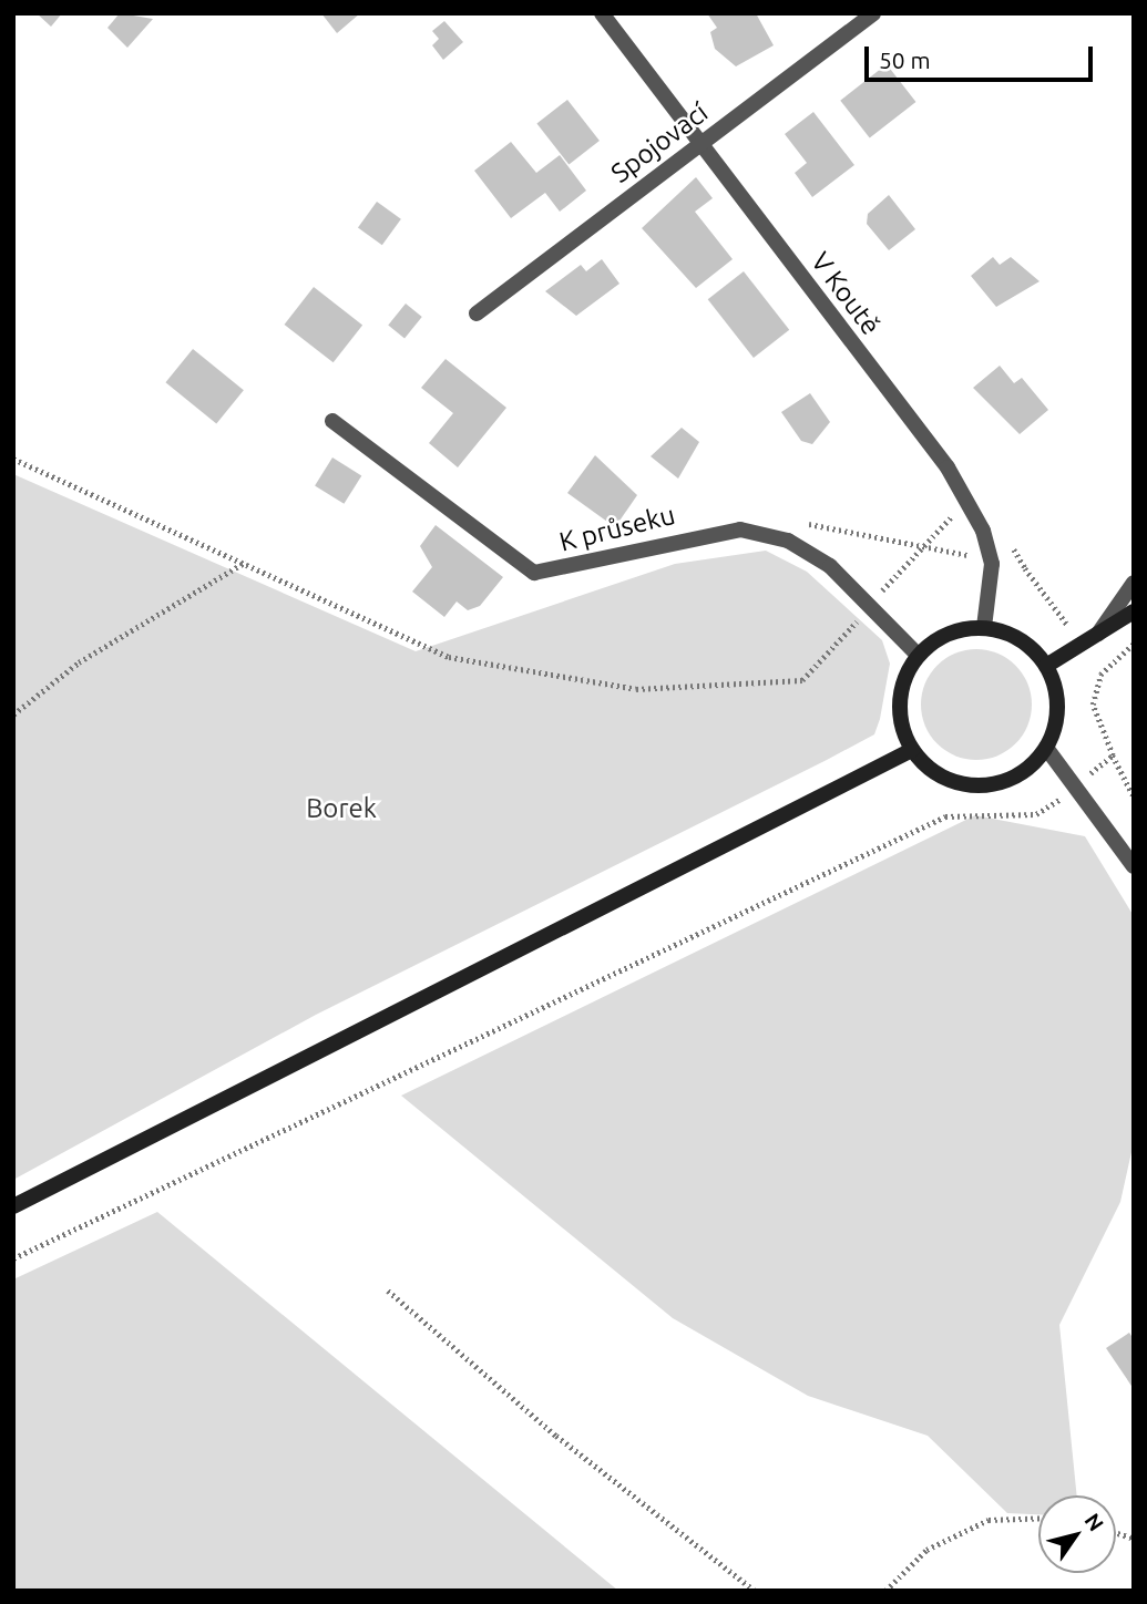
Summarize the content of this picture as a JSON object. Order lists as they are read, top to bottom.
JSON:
{
  "streets": {
    "street": ["Spojovací", "V Koutě", "K průseku"]
  },
  "crossings": [
    ["Spojovací", "V Koutě"],
    ["V Koutě", "K průseku"]
  ],
  "parks": ["Borek"],
  "scale_bar": "50 m",
  "north": "top right"
}
